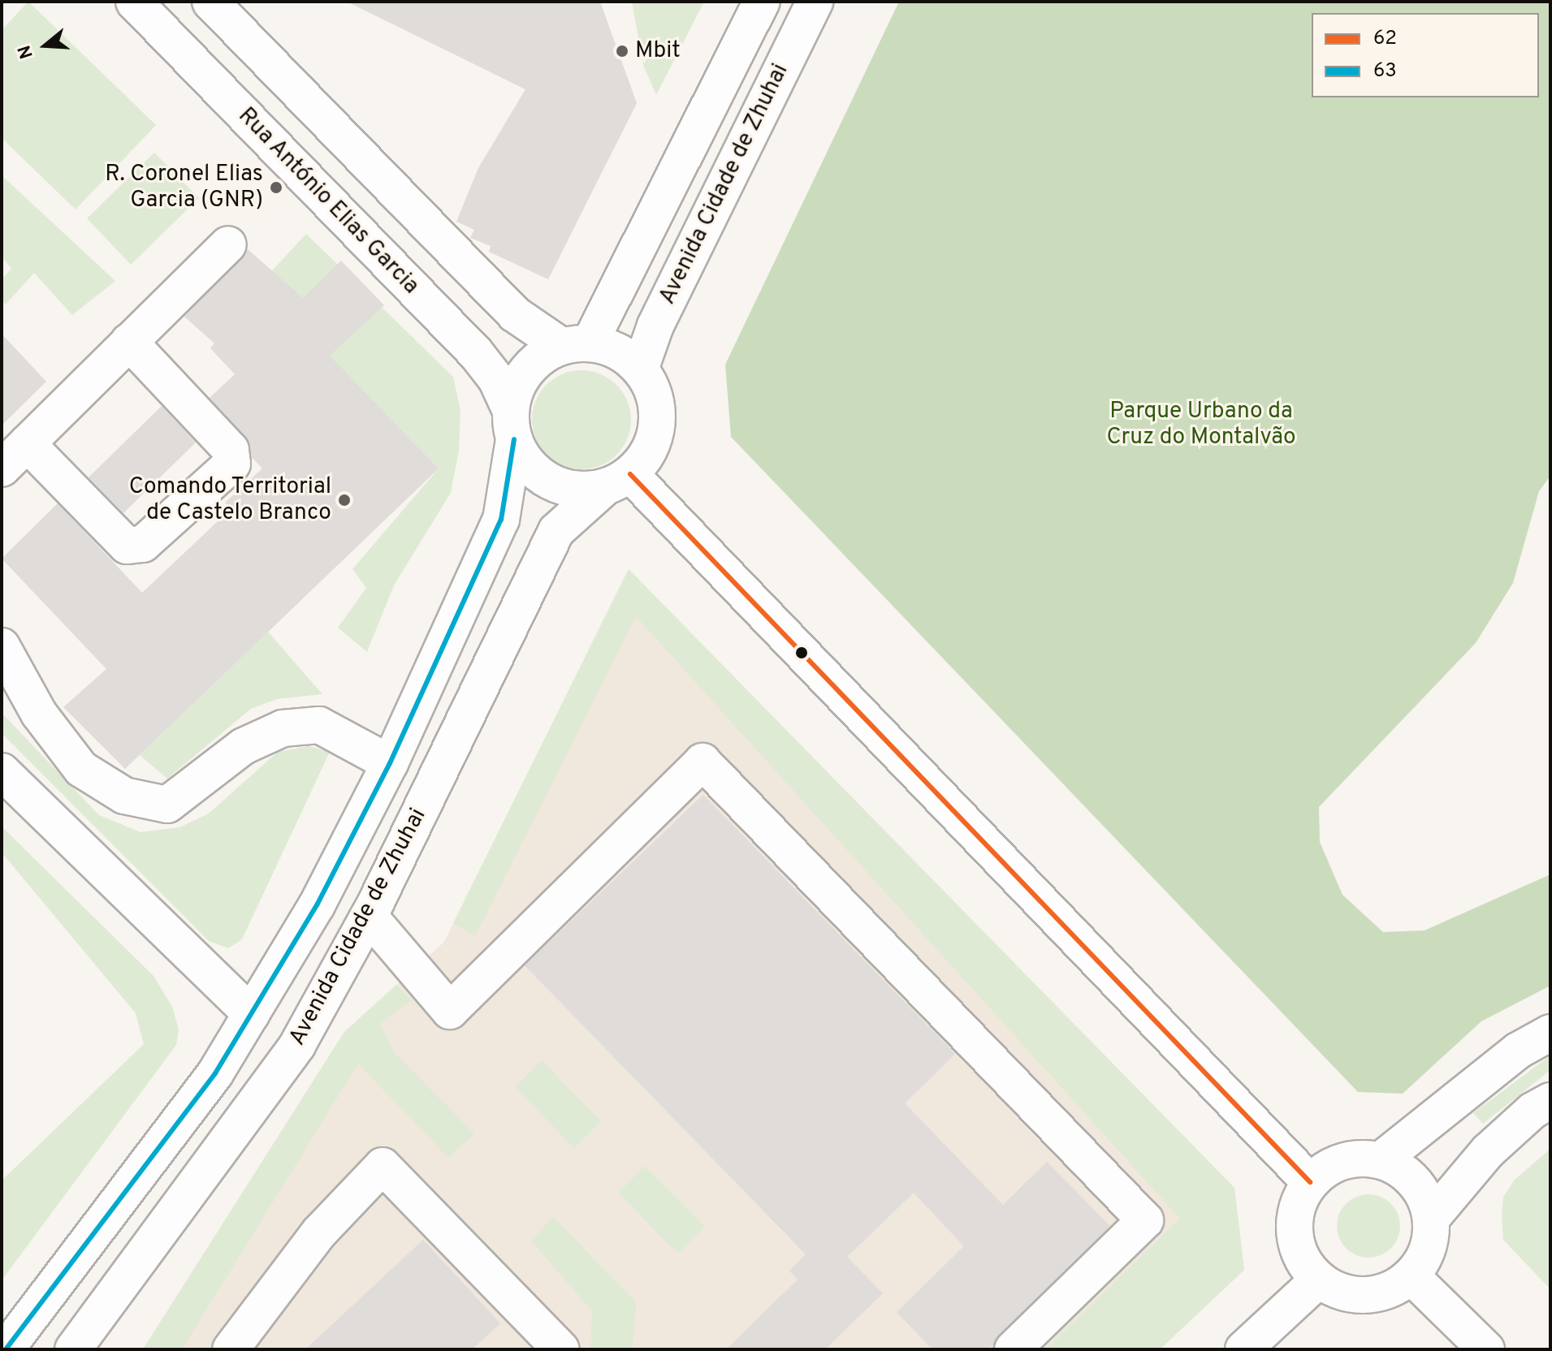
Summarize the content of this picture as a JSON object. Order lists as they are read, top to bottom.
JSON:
{
  "streets": {
    "street": ["Avenida Cidade de Zhuhai", "Rua António Elias Garcia"]
  },
  "crossings": [
    ["Avenida Cidade de Zhuhai", "Rua António Elias Garcia"]
  ],
  "parks": ["Parque Urbano da Cruz do Montalvão"],
  "places": ["Mbit", "R. Coronel Elias Garcia (GNR)", "Comando Territorial de Castelo Branco"],
  "lines": ["transit line 63", "transit line 62"],
  "legend": ["62", "63"],
  "north": "left"
}
